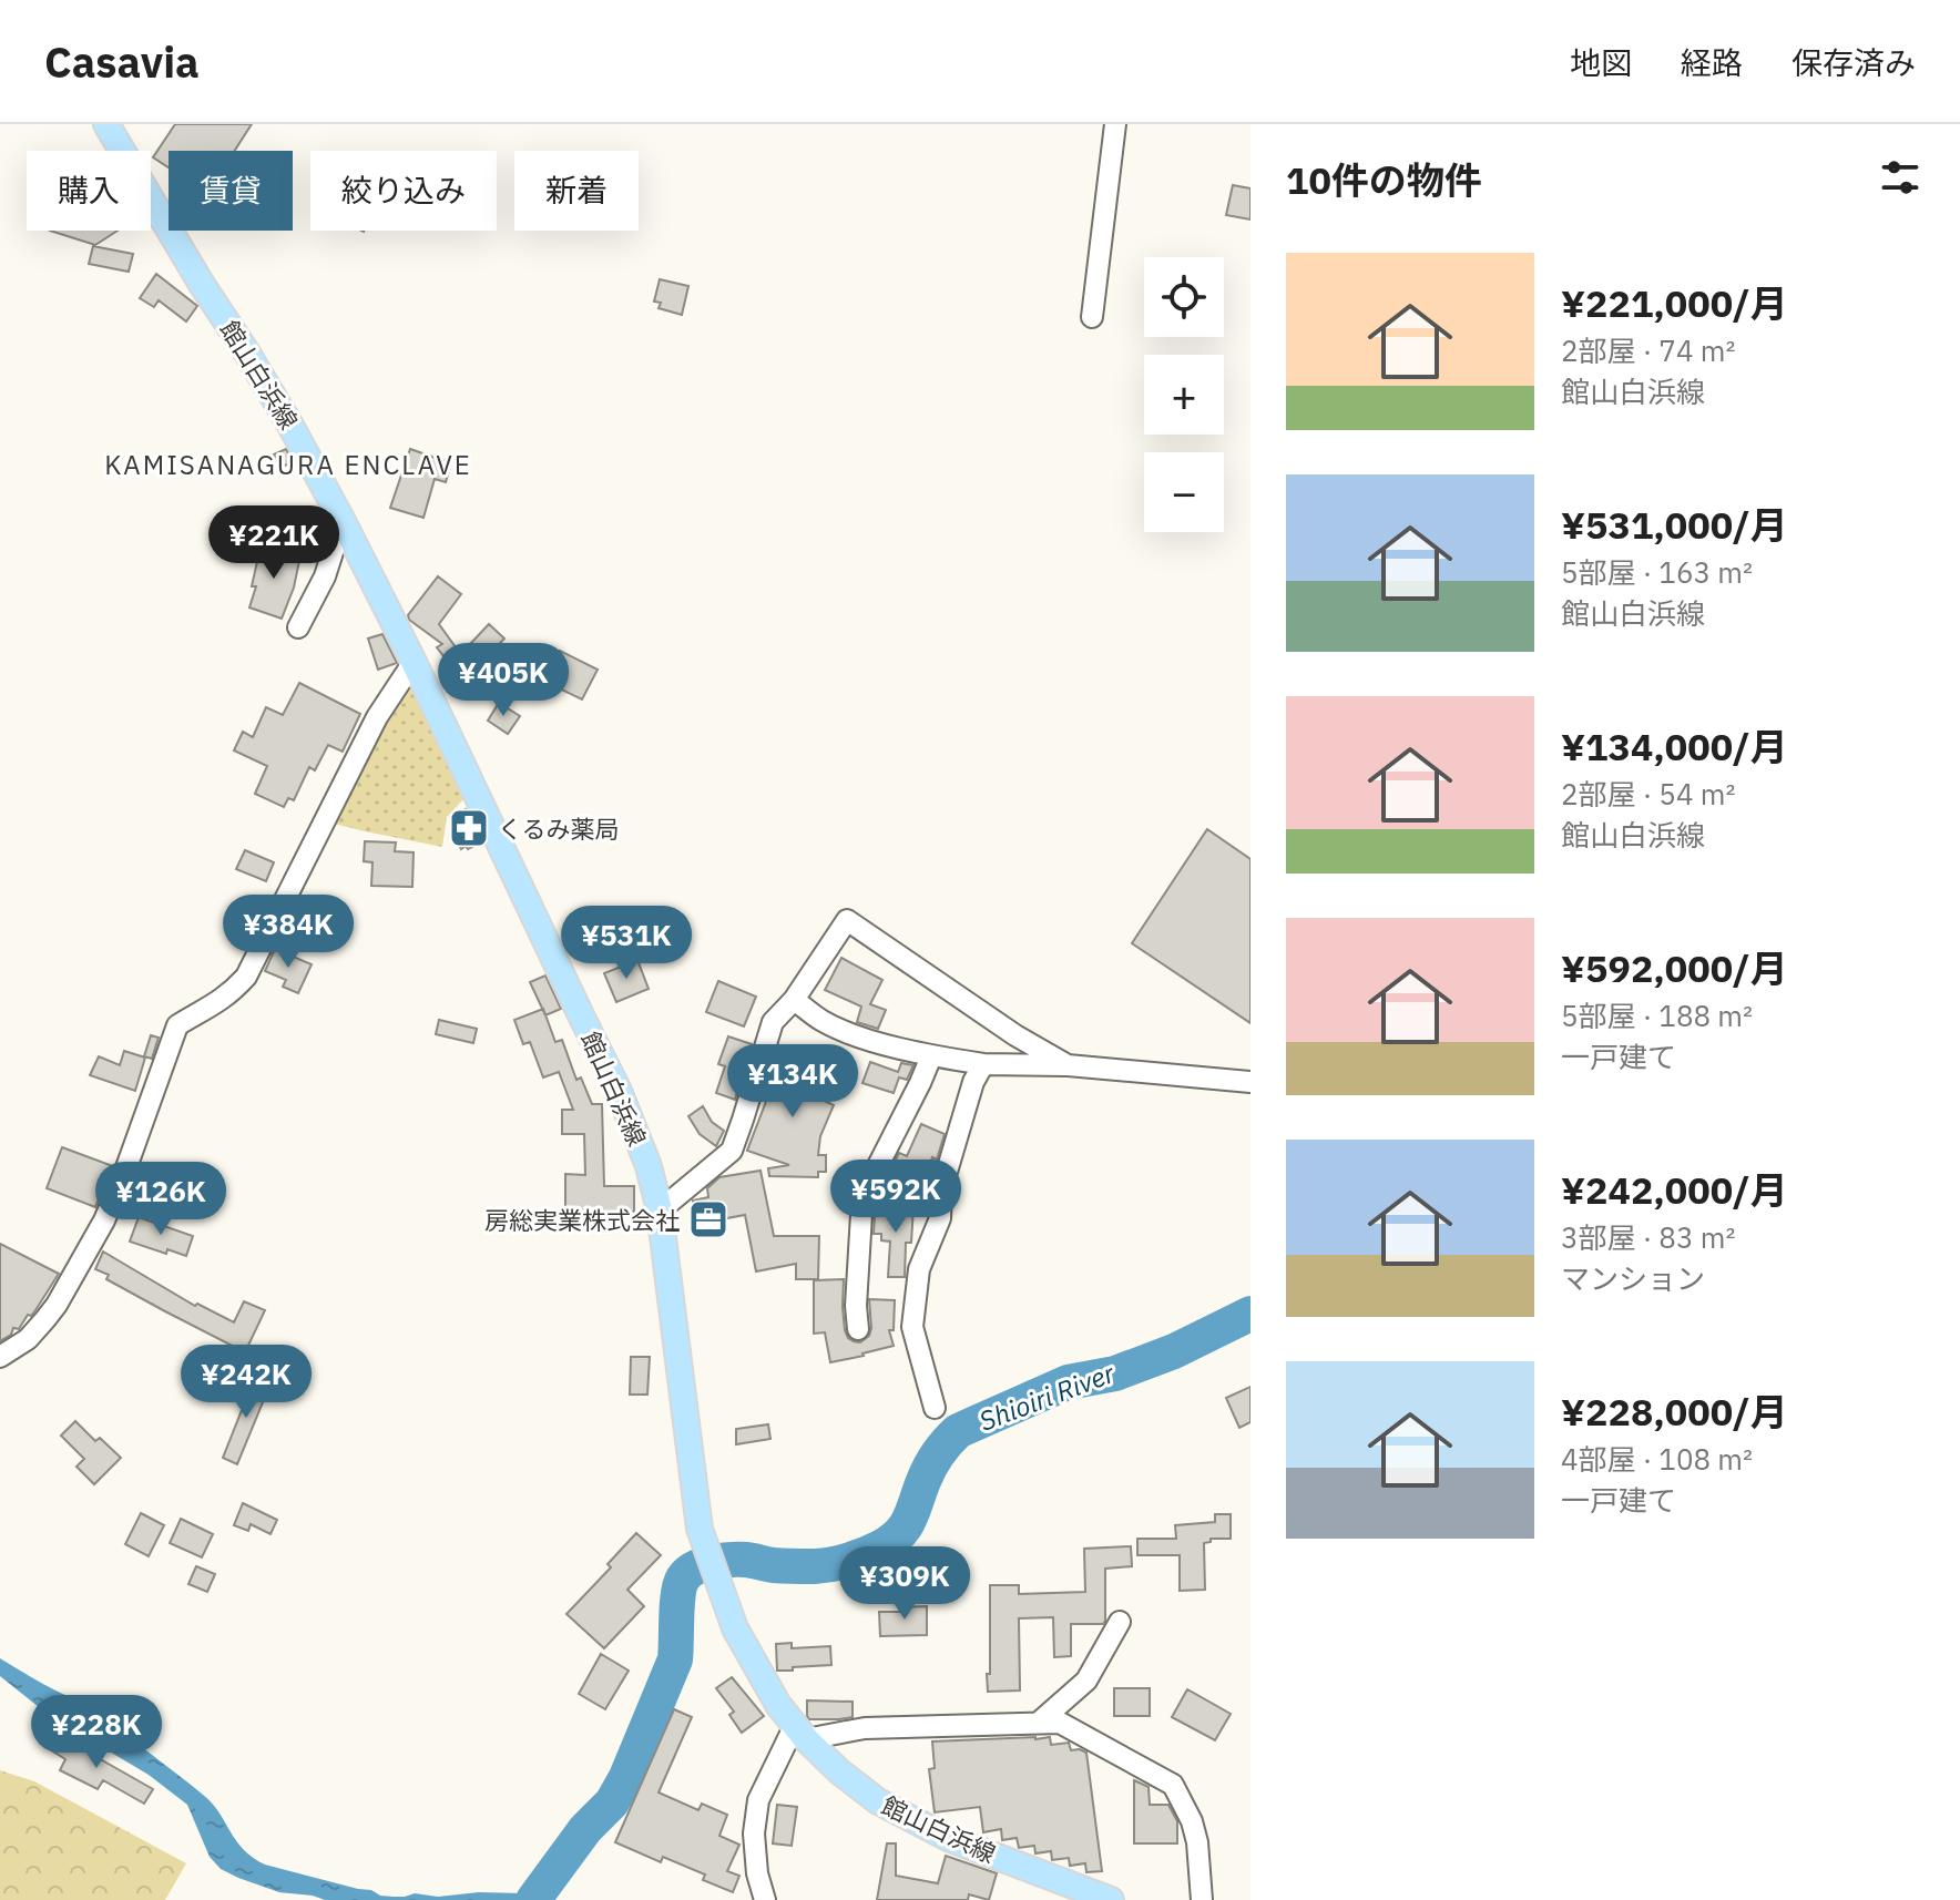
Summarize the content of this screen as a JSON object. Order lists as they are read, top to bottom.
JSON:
{
  "streets": {
    "main road": ["館山白浜線"]
  },
  "districts": ["KAMISANAGURA ENCLAVE"],
  "water": ["Shioiri River"],
  "places": {
    "pharmacy": ["くるみ薬局"],
    "office": ["房総実業株式会社"]
  },
  "page": {
    "header": "Casavia",
    "nav": ["地図", "経路", "保存済み"],
    "heading": "10件の物件",
    "chip": [
      "購入",
      "賃貸",
      "絞り込み",
      "新着"
    ],
    "list": [
      {
        "name": "¥221,000/月",
        "note": "2部屋 · 74 m² · 館山白浜線"
      },
      {
        "name": "¥531,000/月",
        "note": "5部屋 · 163 m² · 館山白浜線"
      },
      {
        "name": "¥134,000/月",
        "note": "2部屋 · 54 m² · 館山白浜線"
      },
      {
        "name": "¥592,000/月",
        "note": "5部屋 · 188 m² · 一戸建て"
      },
      {
        "name": "¥242,000/月",
        "note": "3部屋 · 83 m² · マンション"
      },
      {
        "name": "¥228,000/月",
        "note": "4部屋 · 108 m² · 一戸建て"
      }
    ],
    "map_buttons": ["+", "−"],
    "price": [
      "¥221K",
      "¥405K",
      "¥384K",
      "¥531K",
      "¥134K",
      "¥592K",
      "¥126K",
      "¥242K",
      "¥309K",
      "¥228K"
    ]
  }
}
